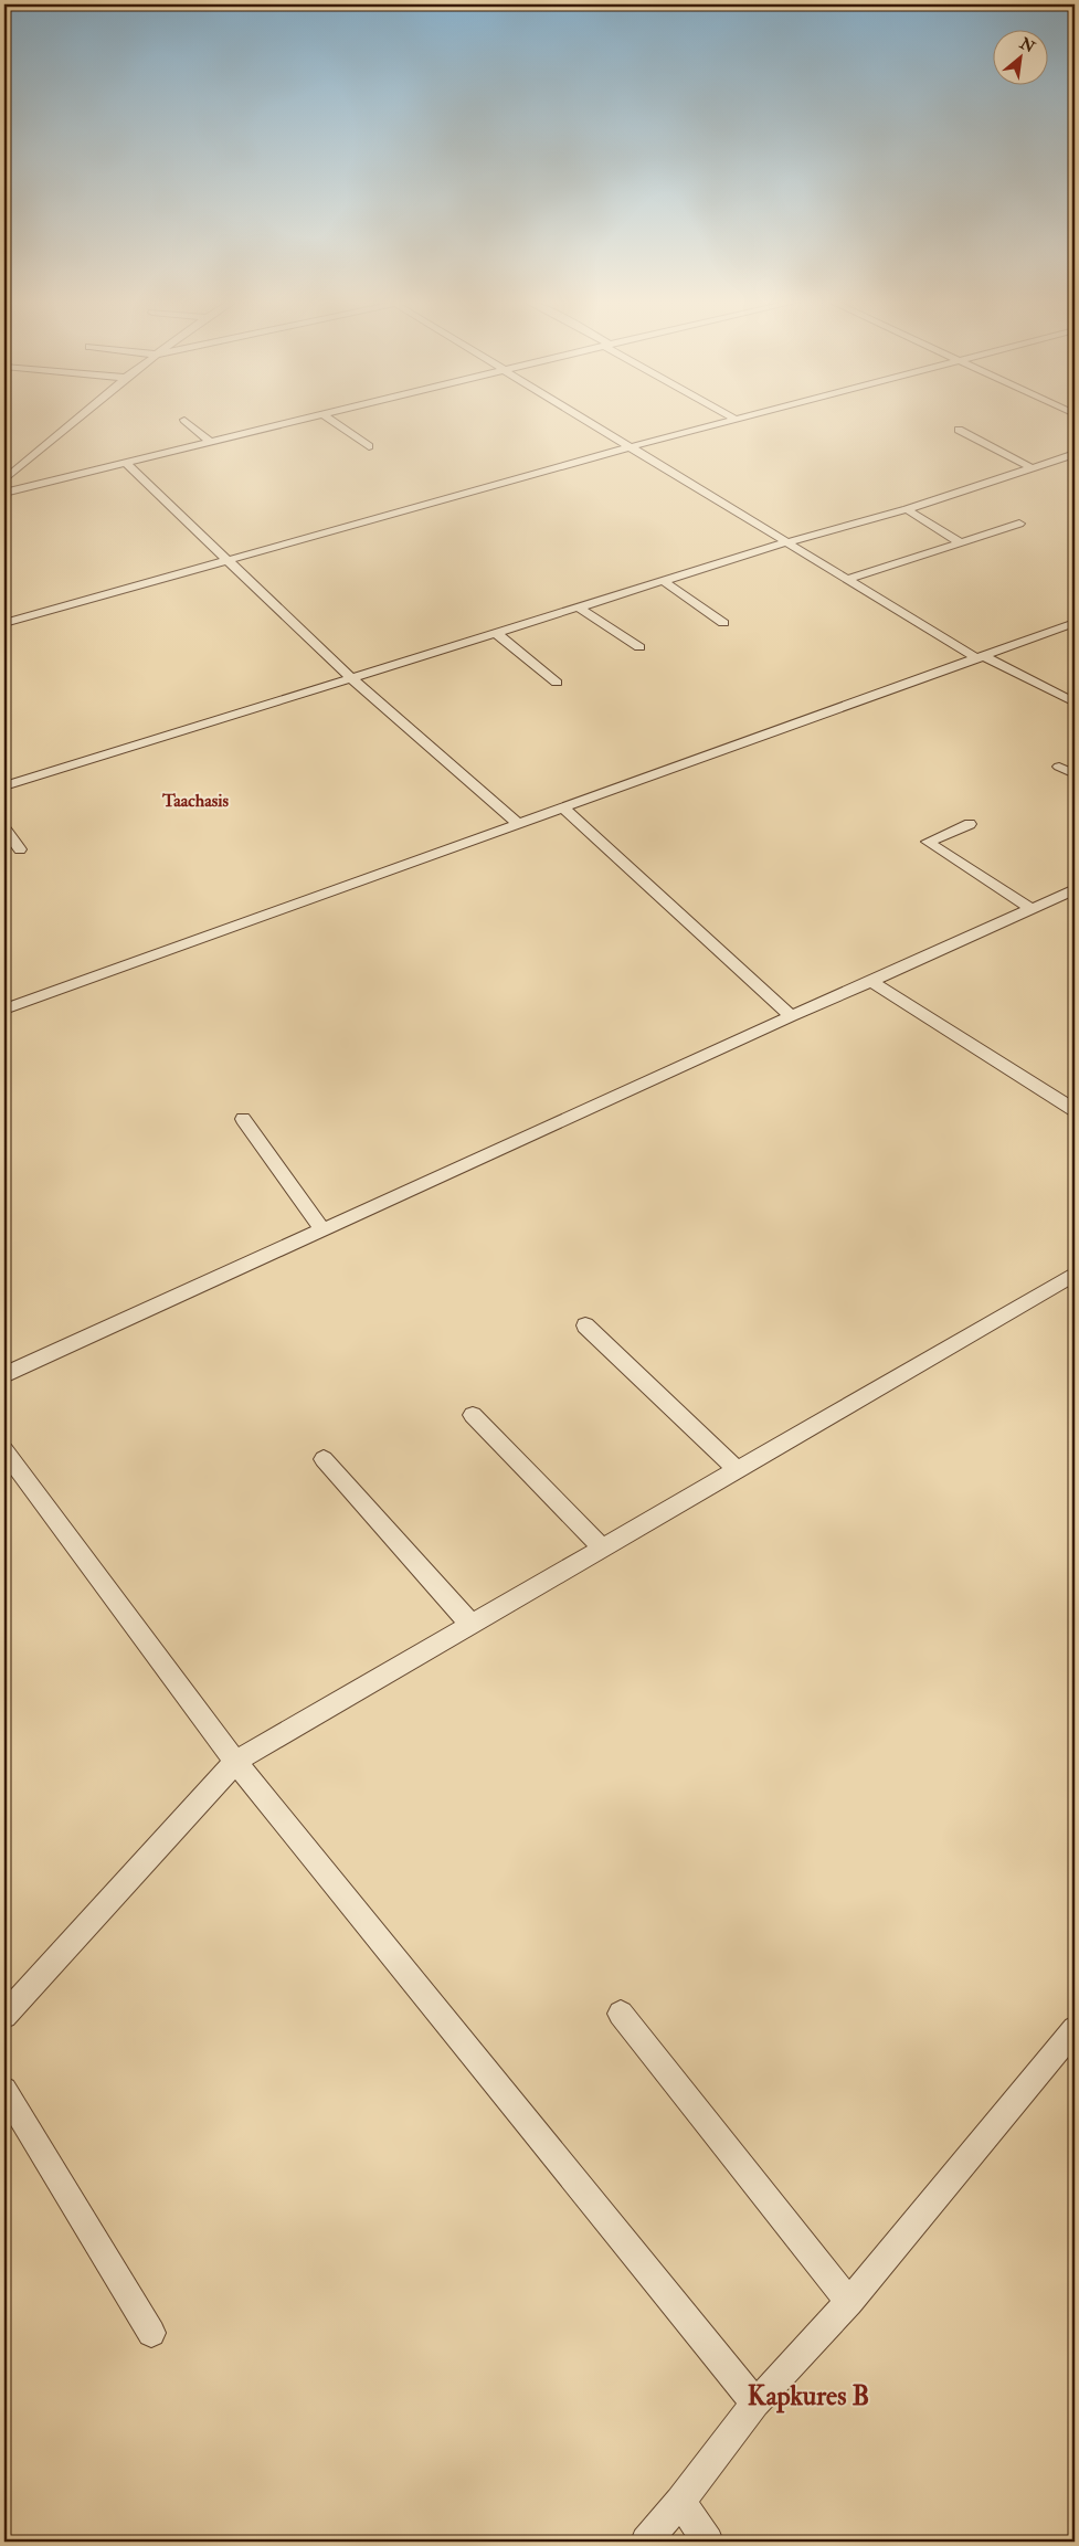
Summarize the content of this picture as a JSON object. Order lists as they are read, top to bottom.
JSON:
{
  "districts": ["Taachasis", "Kapkures B"],
  "north": "top right"
}
